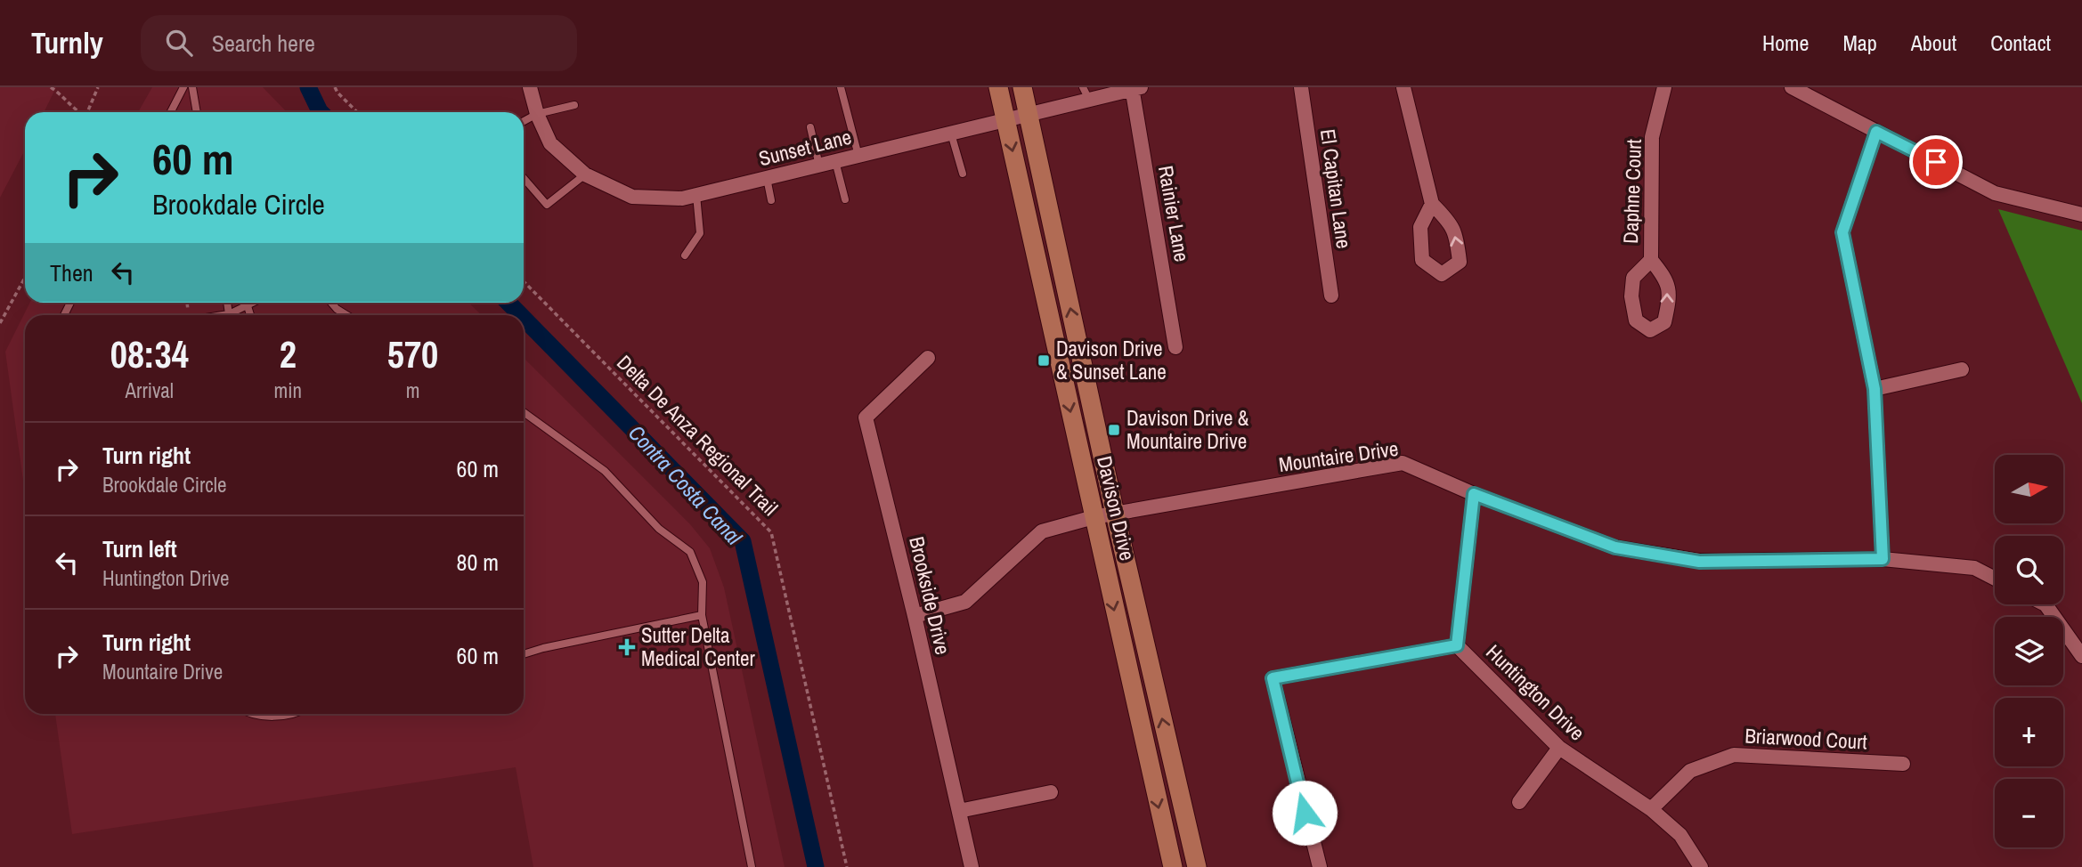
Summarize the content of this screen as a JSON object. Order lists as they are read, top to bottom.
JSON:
{
  "streets": {
    "main road": ["Davison Drive"],
    "street": [
      "Sunset Lane",
      "El Capitan Lane",
      "Daphne Court",
      "Rainier Lane",
      "Mountaire Drive",
      "Brookside Drive",
      "Huntington Drive",
      "Briarwood Court"
    ],
    "path": ["Delta De Anza Regional Trail"]
  },
  "crossings": [
    ["Sunset Lane", "Rainier Lane"],
    ["Sunset Lane", "Davison Drive"],
    ["Mountaire Drive", "Davison Drive"],
    ["Mountaire Drive", "Brookside Drive"],
    ["Mountaire Drive", "Huntington Drive"],
    ["Huntington Drive", "Briarwood Court"]
  ],
  "water": ["Contra Costa Canal"],
  "places": {
    "transit": ["Davison Drive & Sunset Lane", "Davison Drive & Mountaire Drive"],
    "health": ["Sutter Delta Medical Center"]
  },
  "north": "right",
  "page": {
    "header": "Turnly",
    "search": "Search here",
    "nav": [
      "Home",
      "Map",
      "About",
      "Contact"
    ],
    "turn": ["60 m", "Brookdale Circle"],
    "then": "Then",
    "eta": [
      "08:34",
      "Arrival",
      "2",
      "min",
      "570",
      "m"
    ],
    "list": [
      {
        "name": "Turn right",
        "note": "Brookdale Circle",
        "value": "60 m"
      },
      {
        "name": "Turn left",
        "note": "Huntington Drive",
        "value": "80 m"
      },
      {
        "name": "Turn right",
        "note": "Mountaire Drive",
        "value": "60 m"
      }
    ],
    "map_buttons": ["+", "−"]
  }
}
